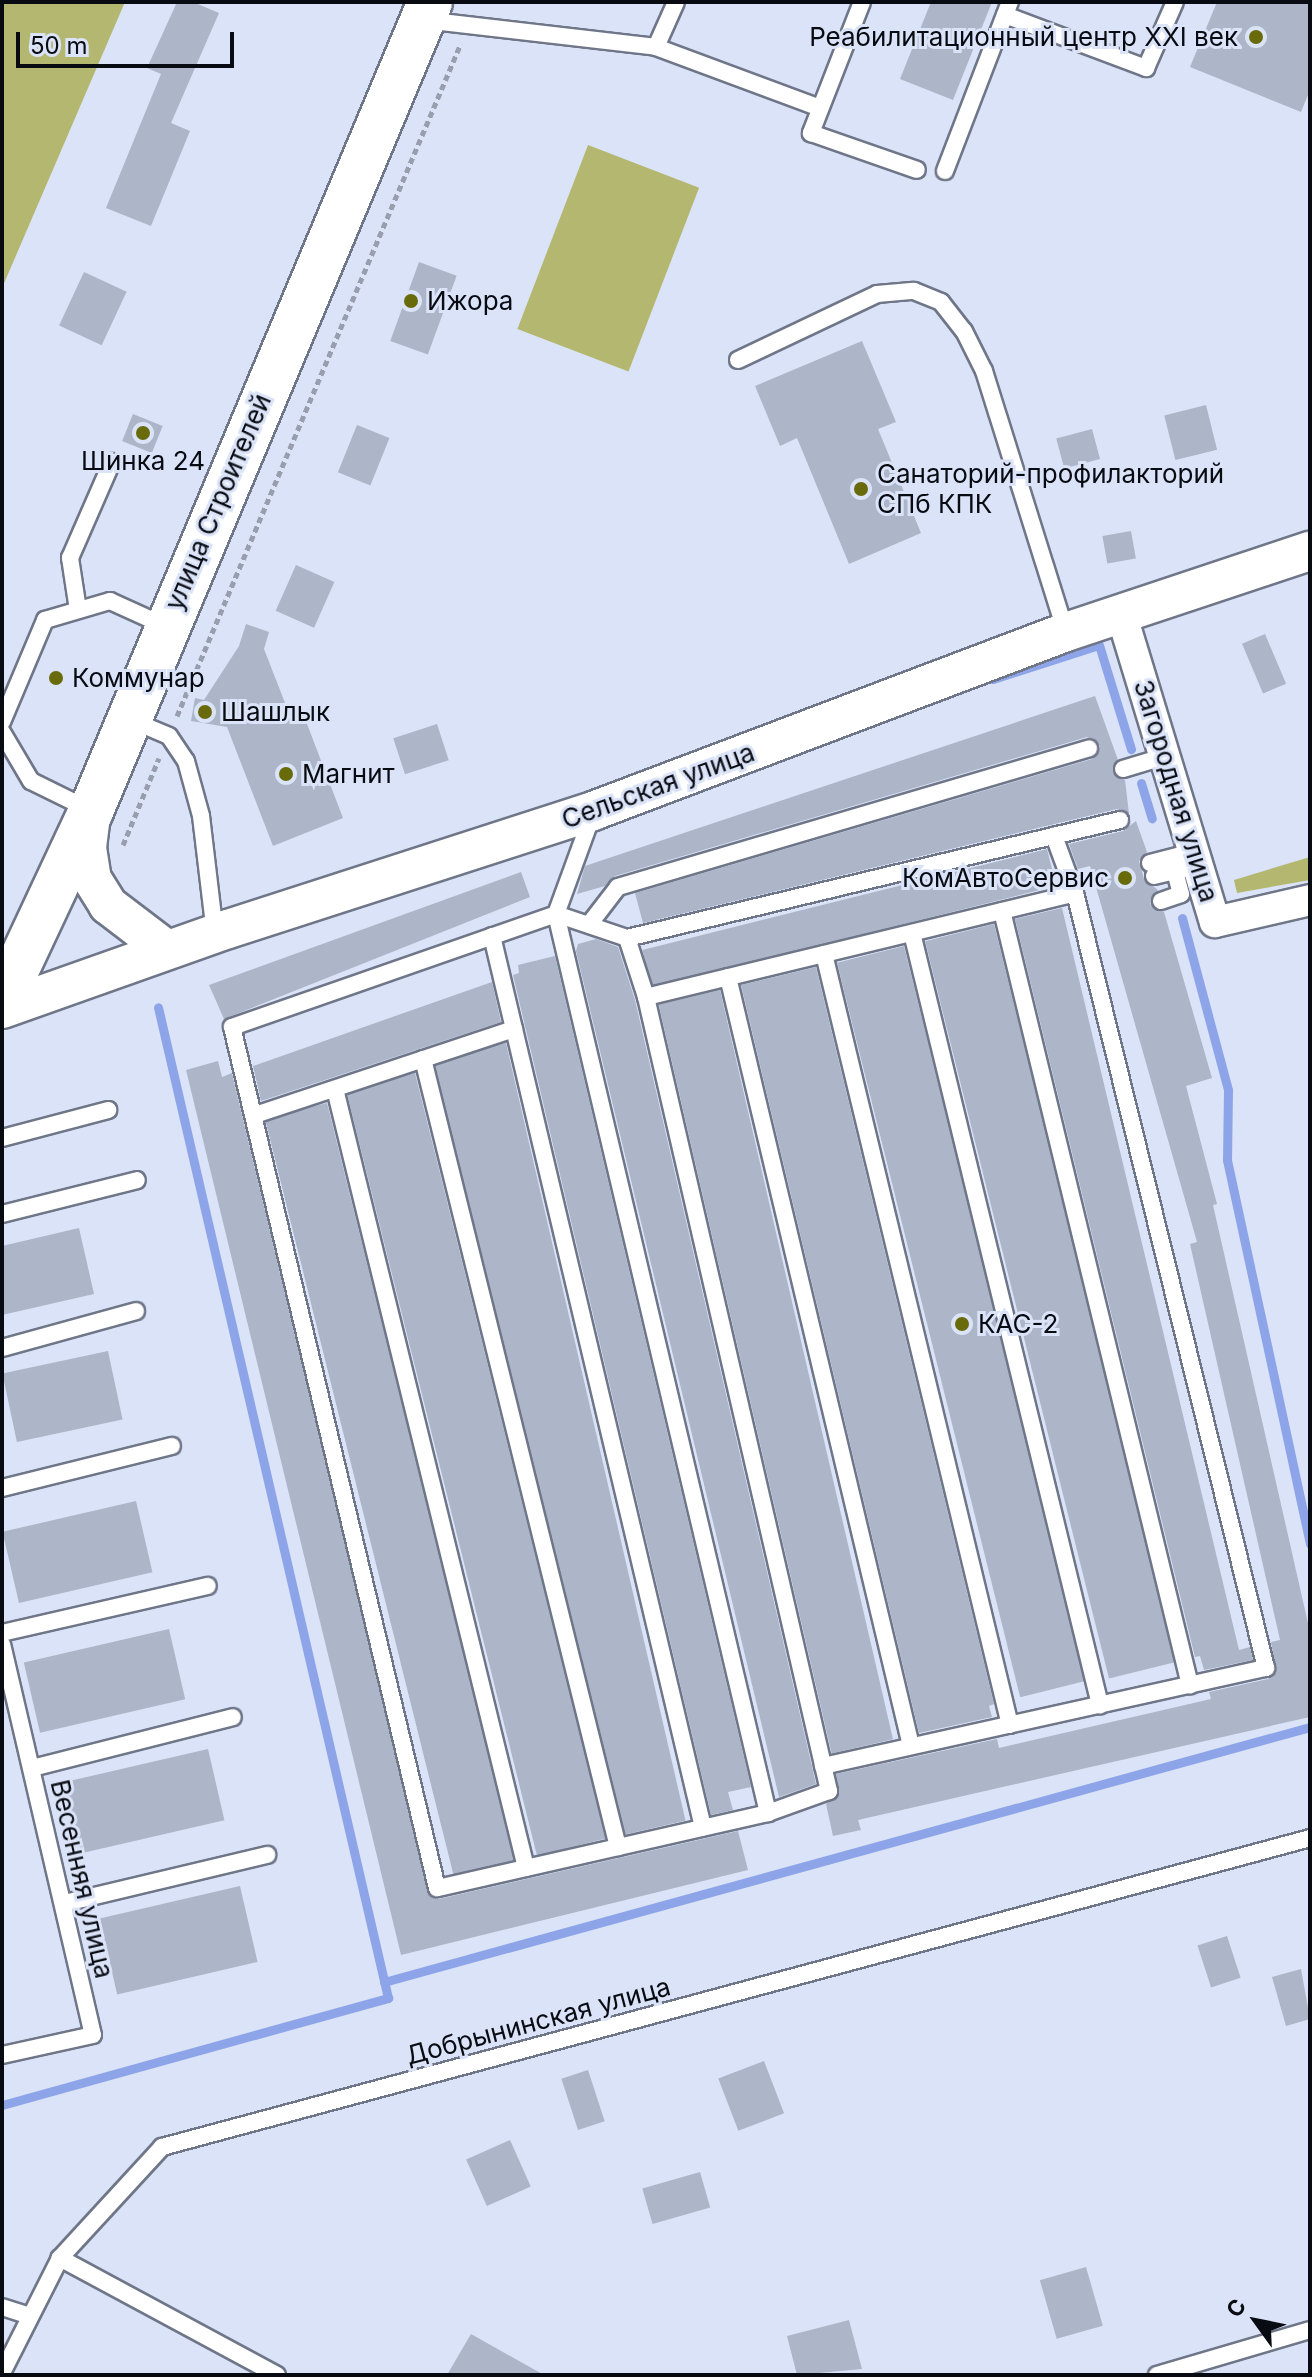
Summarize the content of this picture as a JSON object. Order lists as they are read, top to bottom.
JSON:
{
  "streets": {
    "main road": ["улица Строителей"],
    "street": ["Сельская улица", "Загородная улица"],
    "lane": ["Весенняя улица", "Добрынинская улица"]
  },
  "crossings": [
    ["Сельская улица", "Загородная улица"]
  ],
  "places": [
    "Реабилитационный центр ХХI век",
    "Ижора",
    "Шинка 24",
    "Санаторий-профилакторий СПб КПК",
    "Коммунар",
    "Шашлык",
    "Магнит",
    "КомАвтоСервис",
    "КАС-2"
  ],
  "scale_bar": "50 m",
  "north": "top left"
}
